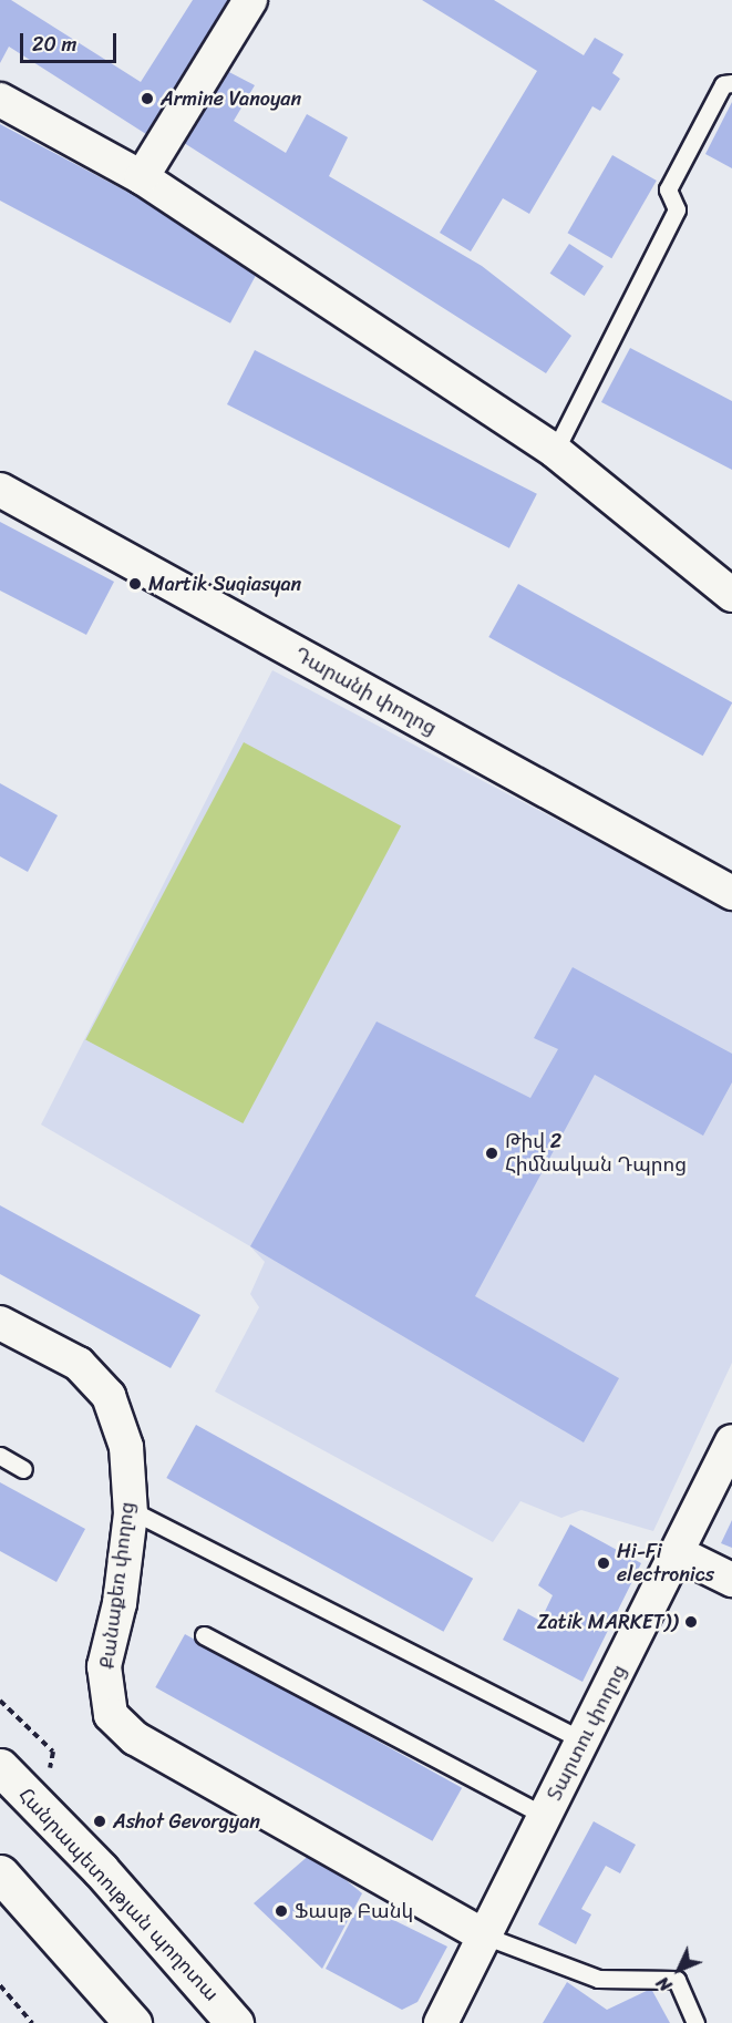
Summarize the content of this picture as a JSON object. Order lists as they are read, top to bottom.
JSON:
{
  "streets": {
    "main road": ["Հանրապետության պողոտա"],
    "street": ["Դարանի փողոց", "Քանաքեռ փողոց", "Տարտու փողոց"]
  },
  "crossings": [
    ["Քանաքեռ փողոց", "Տարտու փողոց"]
  ],
  "places": [
    "Armine Vanoyan",
    "Martik Suqiasyan",
    "Թիվ 2 Հիմնական Դպրոց",
    "Hi-Fi electronics",
    "Zatik MARKET))",
    "Ashot Gevorgyan",
    "Ֆասթ Բանկ"
  ],
  "scale_bar": "20 m",
  "north": "bottom left"
}
